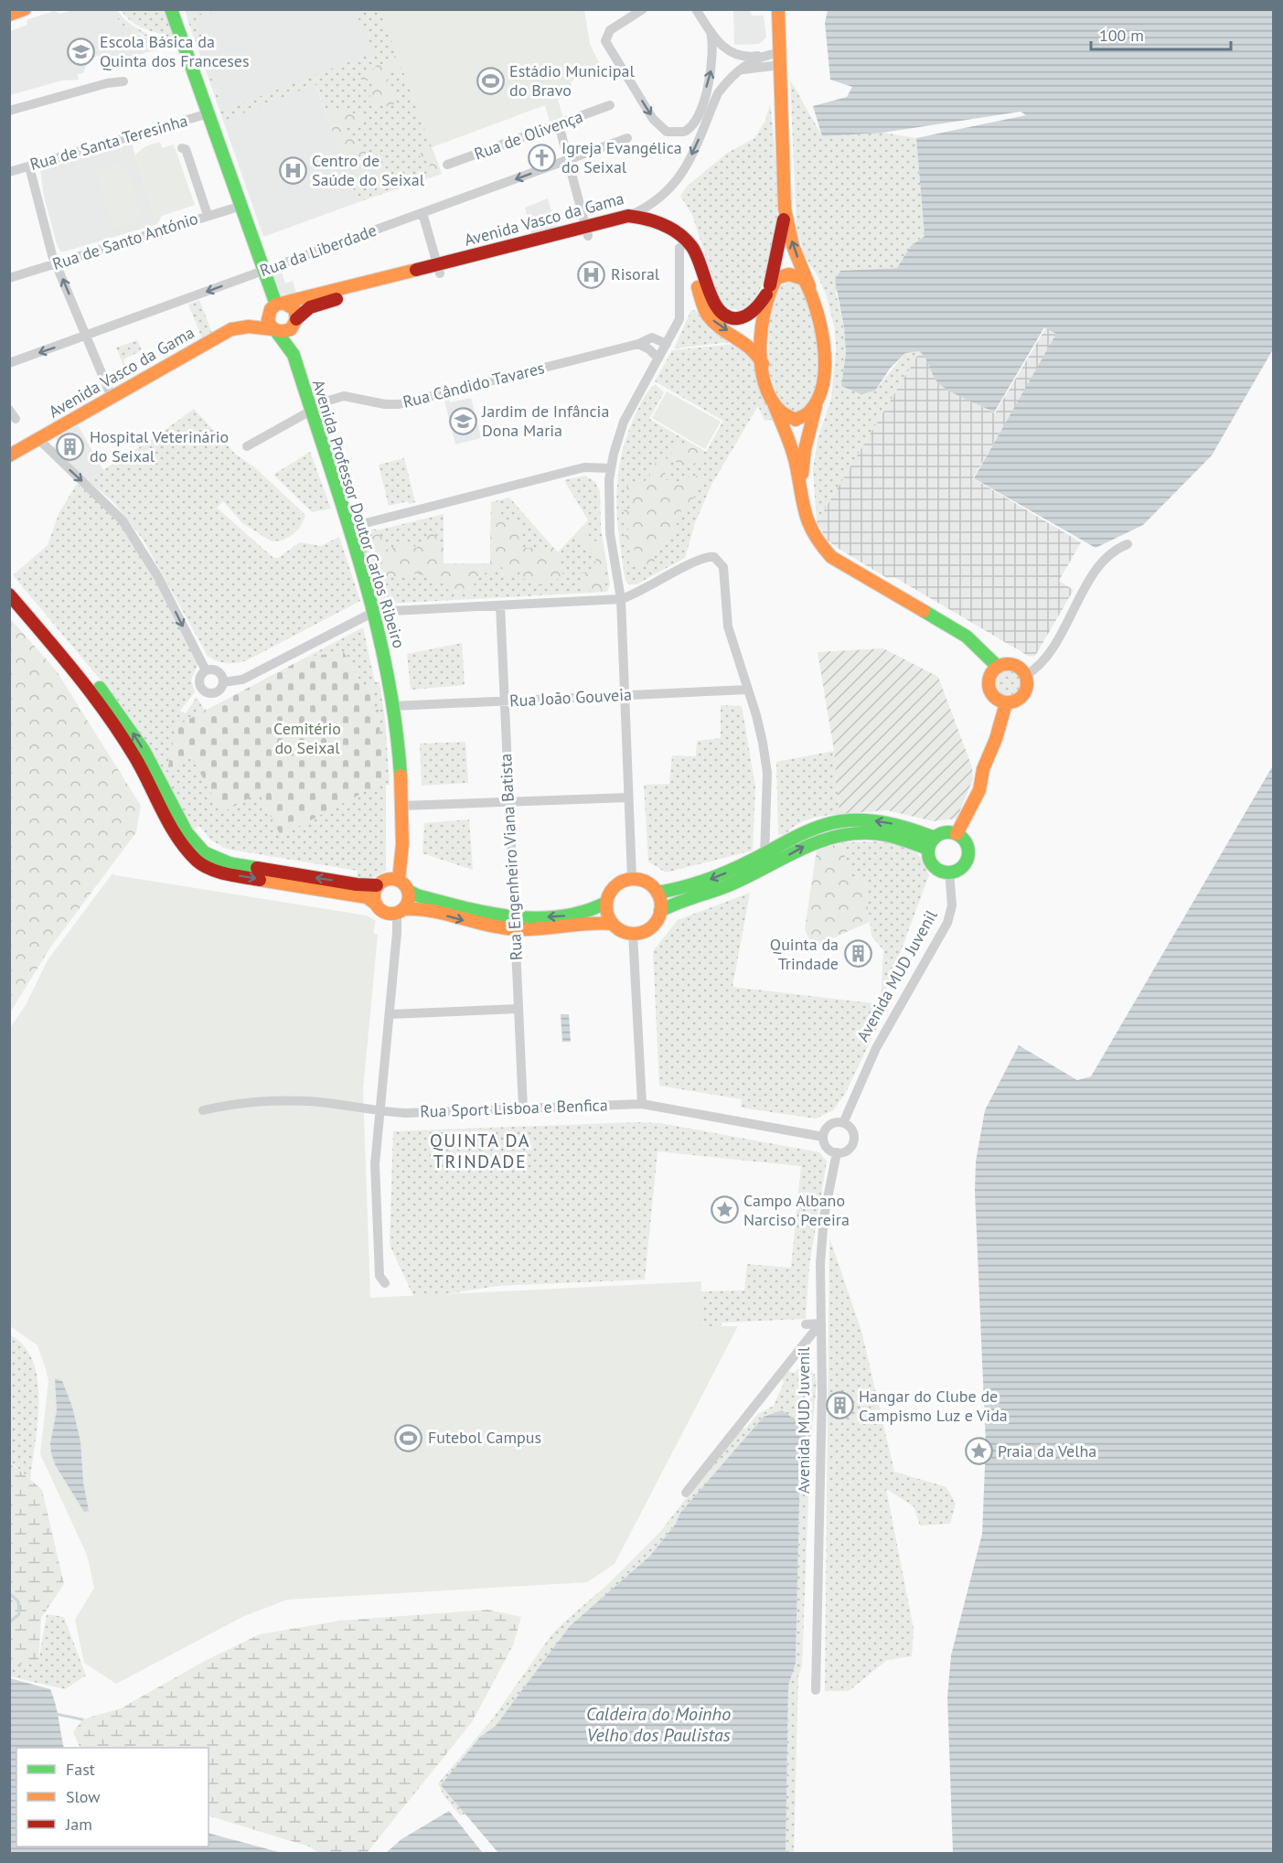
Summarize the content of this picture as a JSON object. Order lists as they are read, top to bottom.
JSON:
{
  "streets": {
    "main road": ["Avenida Vasco da Gama", "Avenida Professor Doutor Carlos Ribeiro"],
    "street": [
      "Rua de Olivença",
      "Rua de Santa Teresinha",
      "Rua de Santo António",
      "Rua da Liberdade",
      "Rua Cândido Tavares",
      "Rua João Gouveia",
      "Rua Engenheiro Viana Batista",
      "Avenida MUD Juvenil",
      "Rua Sport Lisboa e Benfica"
    ]
  },
  "crossings": [
    ["Rua Cândido Tavares", "Avenida Professor Doutor Carlos Ribeiro"],
    ["Avenida Professor Doutor Carlos Ribeiro", "Rua João Gouveia"],
    ["Rua João Gouveia", "Rua Engenheiro Viana Batista"],
    ["Rua Engenheiro Viana Batista", "Rua Sport Lisboa e Benfica"],
    ["Avenida MUD Juvenil", "Rua Sport Lisboa e Benfica"]
  ],
  "one_way": ["Rua da Liberdade"],
  "districts": ["QUINTA DA TRINDADE"],
  "water": ["Caldeira do Moinho Velho dos Paulistas"],
  "parks": ["Cemitério do Seixal"],
  "places": {
    "school or university": ["Escola Básica da Quinta dos Franceses", "Jardim de Infância Dona Maria"],
    "sports": ["Estádio Municipal do Bravo", "Futebol Campus"],
    "church": ["Igreja Evangélica do Seixal"],
    "hospital": ["Centro de Saúde do Seixal", "Risoral"],
    "building": ["Hospital Veterinário do Seixal", "Quinta da Trindade", "Hangar do Clube de Campismo Luz e Vida"],
    "place": ["Campo Albano Narciso Pereira", "Praia da Velha"]
  },
  "legend": ["Fast", "Slow", "Jam"],
  "scale_bar": "100 m"
}
